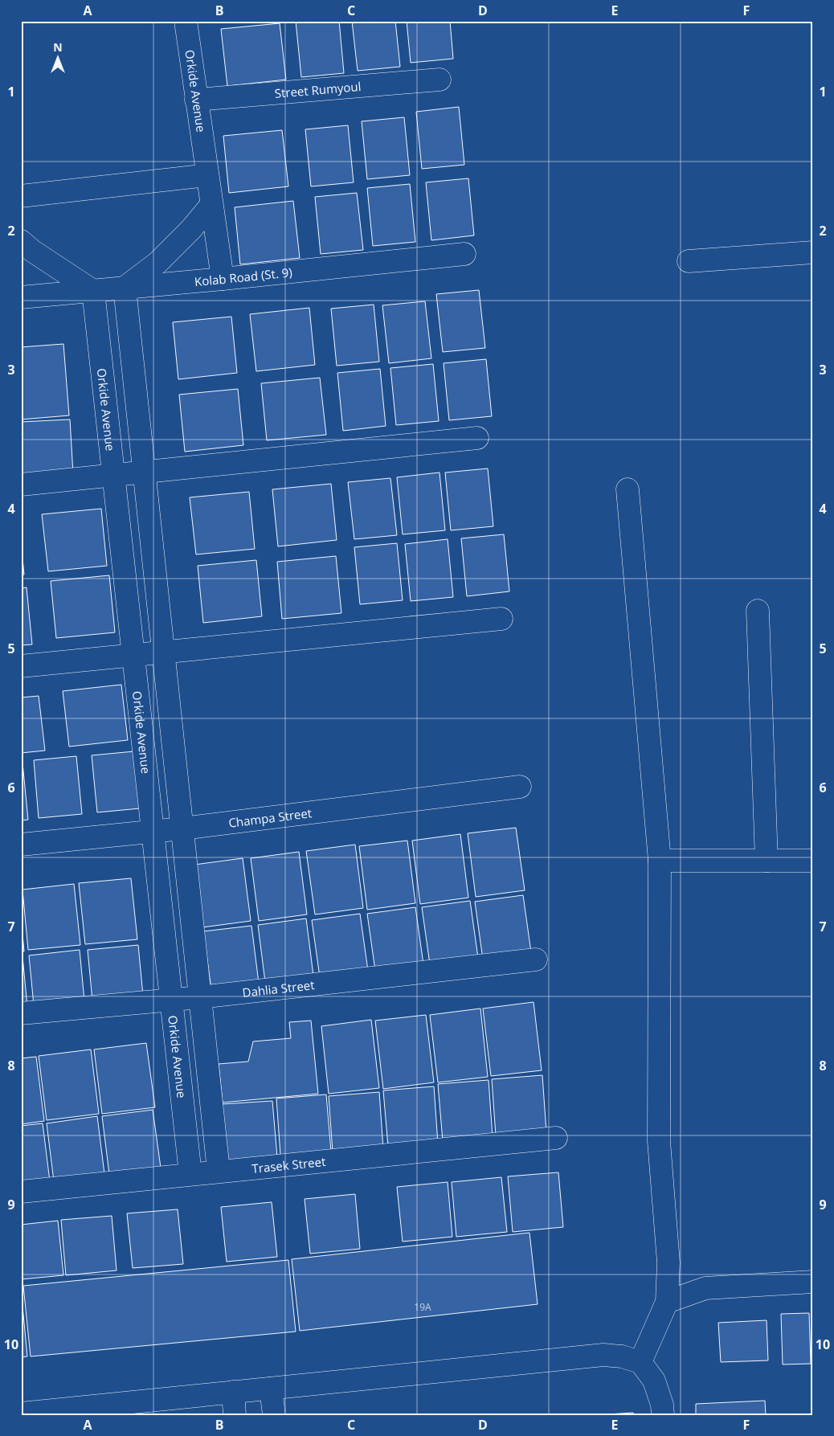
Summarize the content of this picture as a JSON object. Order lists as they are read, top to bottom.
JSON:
{
  "streets": {
    "street": [
      "Street Rumyoul",
      "Orkide Avenue",
      "Kolab Road (St. 9)",
      "Champa Street",
      "Dahlia Street",
      "Trasek Street"
    ]
  },
  "crossings": [
    ["Street Rumyoul", "Orkide Avenue"],
    ["Orkide Avenue", "Kolab Road (St. 9)"],
    ["Orkide Avenue", "Champa Street"],
    ["Orkide Avenue", "Dahlia Street"],
    ["Orkide Avenue", "Trasek Street"]
  ],
  "house_numbers": ["19A"],
  "north": "top",
  "grid": {
    "columns": [
      "A",
      "B",
      "C",
      "D",
      "E",
      "F"
    ],
    "rows": [
      "1",
      "2",
      "3",
      "4",
      "5",
      "6",
      "7",
      "8",
      "9",
      "10"
    ]
  }
}
